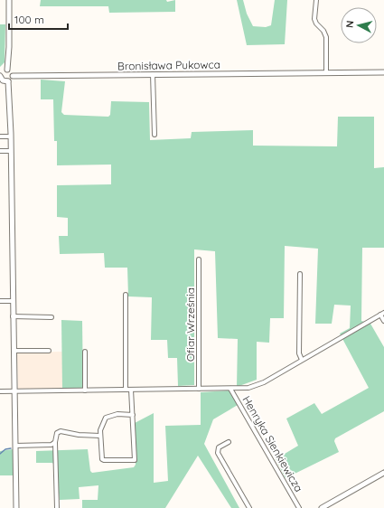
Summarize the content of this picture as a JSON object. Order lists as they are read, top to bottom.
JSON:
{
  "streets": {
    "street": ["Bronisława Pukowca", "Ofiar Września", "Henryka Sienkiewicza"]
  },
  "scale_bar": "100 m",
  "north": "left"
}
